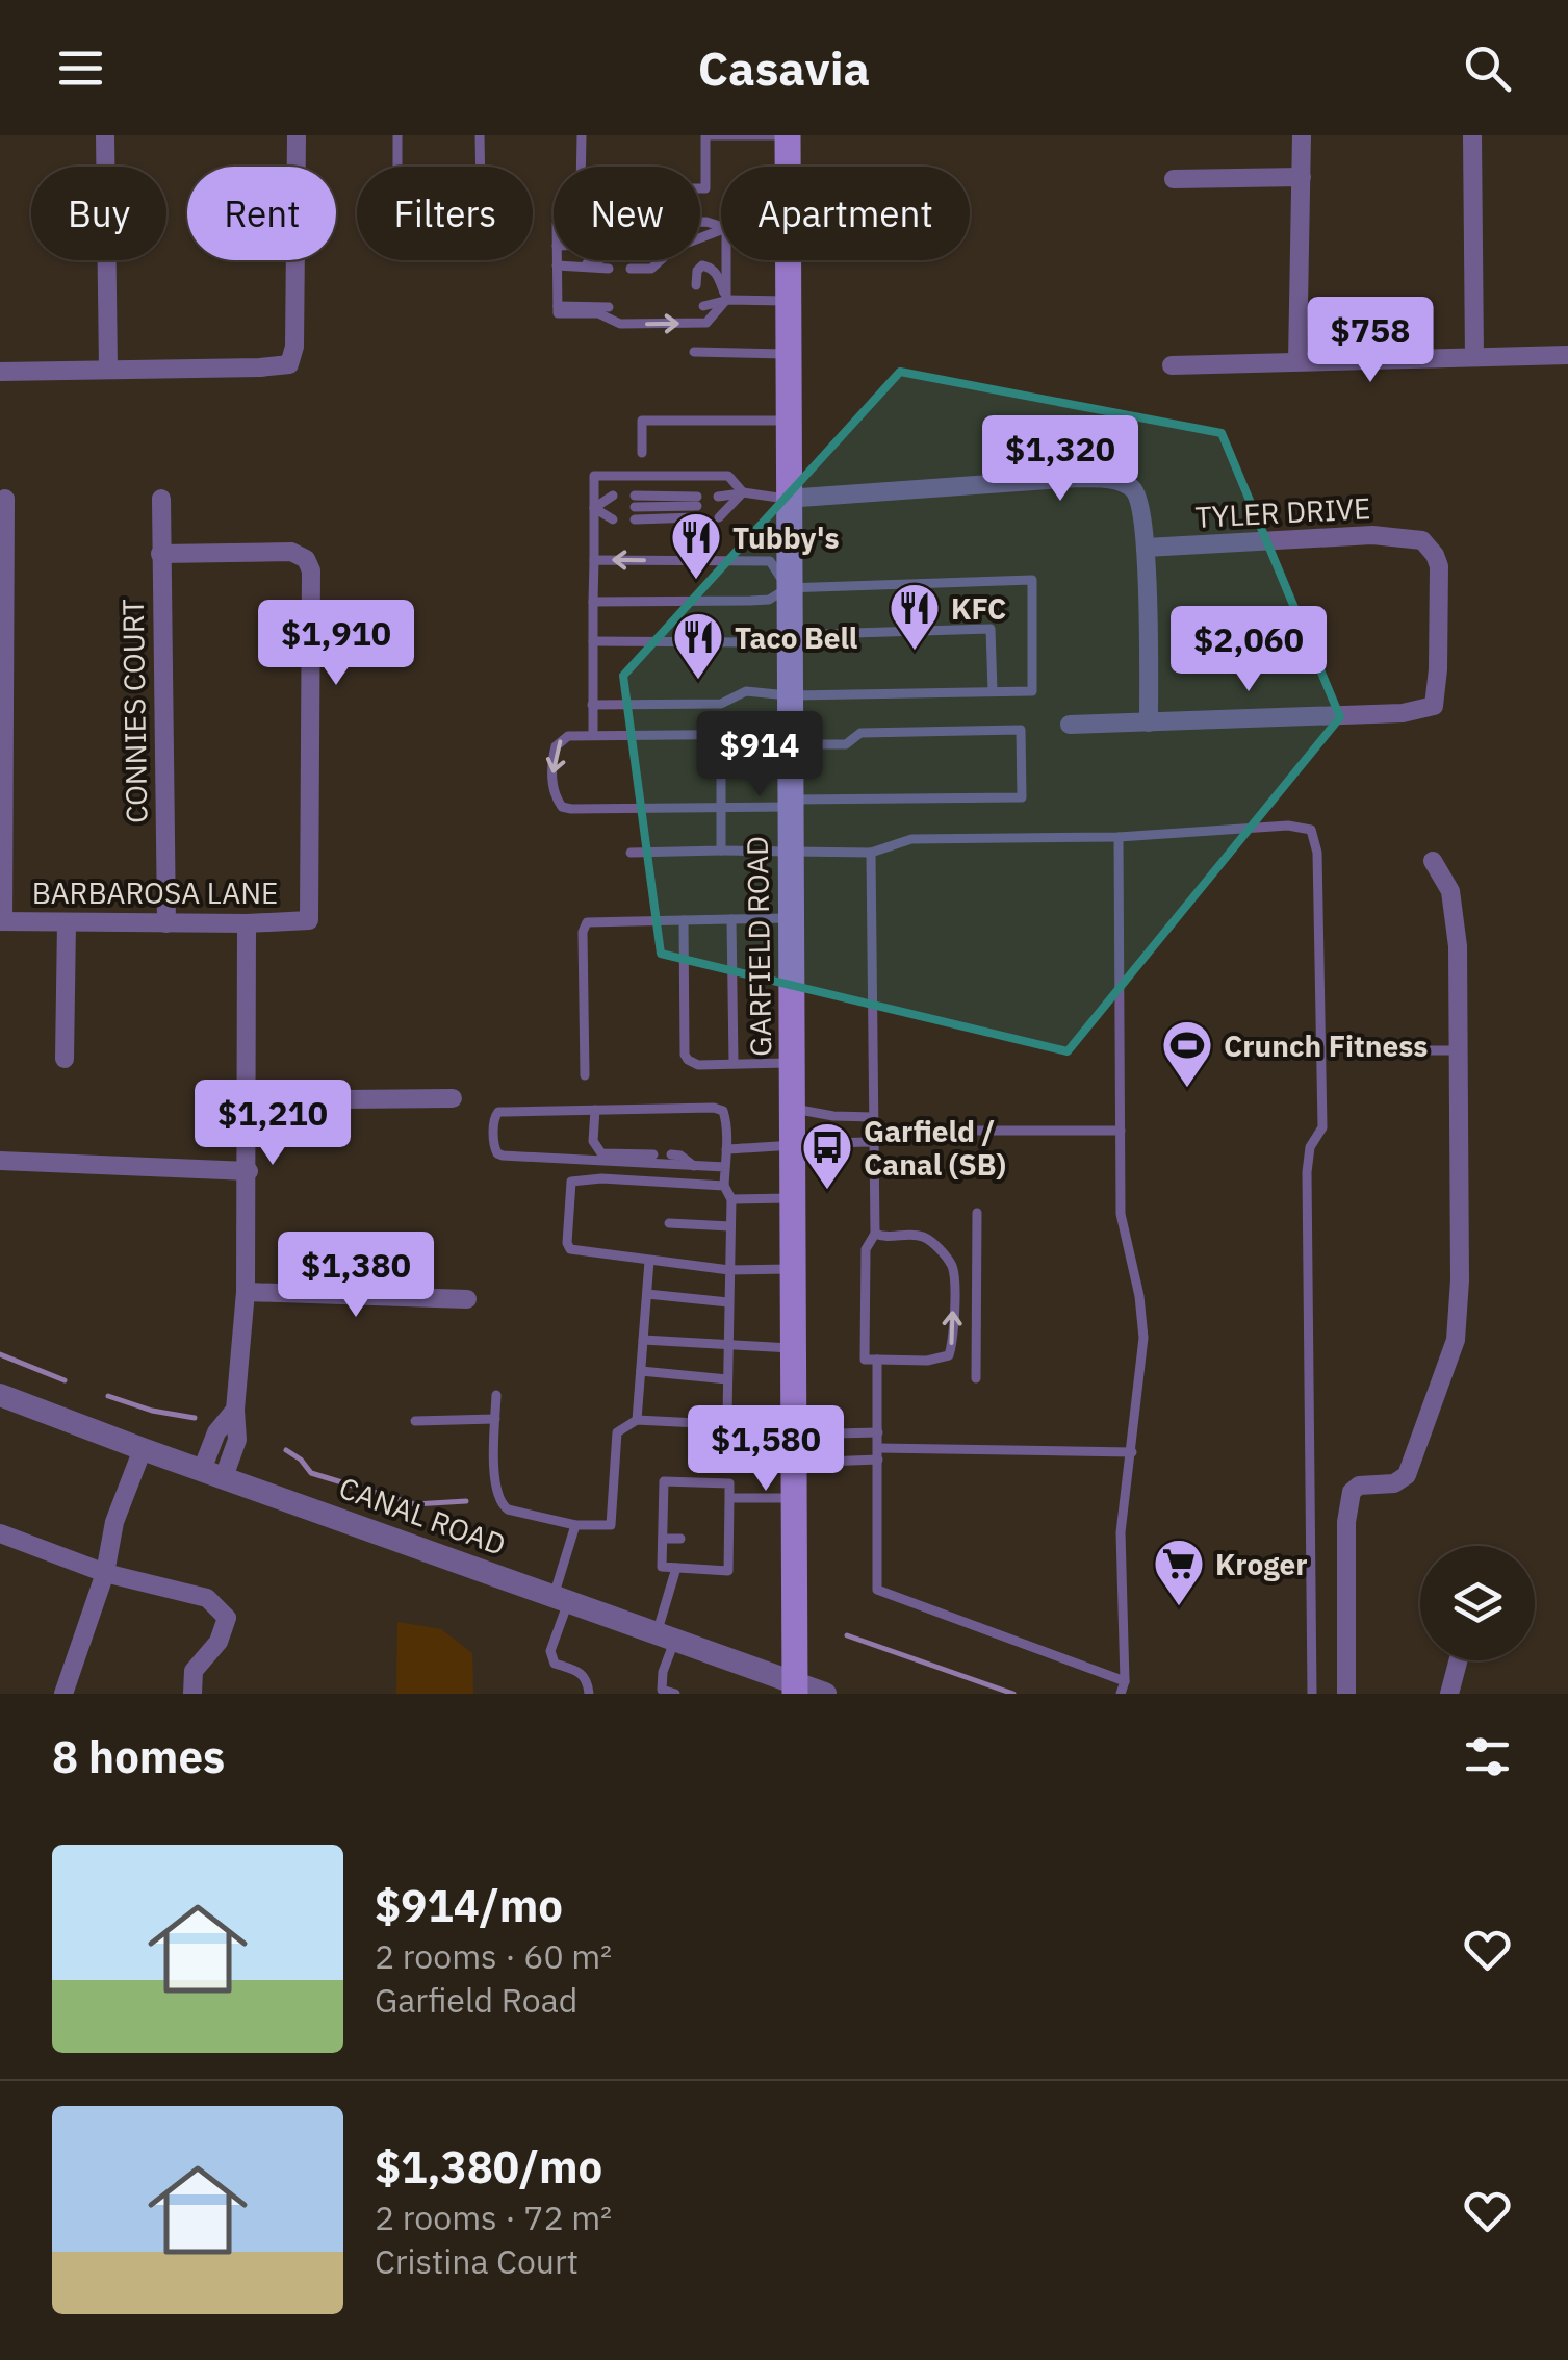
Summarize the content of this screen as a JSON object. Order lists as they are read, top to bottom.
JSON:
{
  "streets": {
    "main road": ["GARFIELD ROAD"],
    "street": [
      "TYLER DRIVE",
      "CONNIES COURT",
      "BARBAROSA LANE",
      "CANAL ROAD"
    ]
  },
  "crossings": [
    ["CONNIES COURT", "BARBAROSA LANE"],
    ["GARFIELD ROAD", "CANAL ROAD"]
  ],
  "places": {
    "restaurant": ["Tubby's", "KFC", "Taco Bell"],
    "sports": ["Crunch Fitness"],
    "bus stop": ["Garfield / Canal (SB)"],
    "supermarket": ["Kroger"]
  },
  "page": {
    "header": "Casavia",
    "chip": [
      "Buy",
      "Rent",
      "Filters",
      "New",
      "Apartment"
    ],
    "price": [
      "$758",
      "$1,320",
      "$1,910",
      "$2,060",
      "$914",
      "$1,210",
      "$1,380",
      "$1,580"
    ],
    "heading": "8 homes",
    "list": [
      {
        "name": "$914/mo",
        "note": "2 rooms · 60 m² · Garfield Road"
      },
      {
        "name": "$1,380/mo",
        "note": "2 rooms · 72 m² · Cristina Court"
      }
    ]
  }
}
